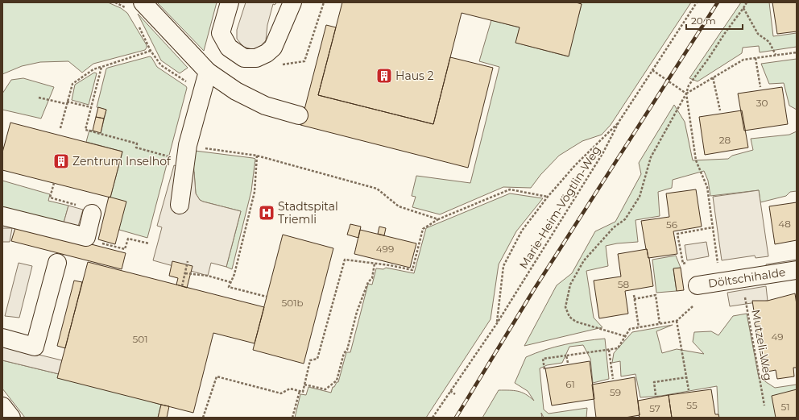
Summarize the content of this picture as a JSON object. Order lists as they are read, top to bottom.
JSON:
{
  "streets": {
    "street": ["Döltschihalde"],
    "path": ["Marie-Heim-Vögtlin-Weg", "Mutzeli-Weg"]
  },
  "places": {
    "building": ["Haus 2", "Zentrum Inselhof"],
    "hospital": ["Stadtspital Triemli"]
  },
  "house_numbers": [
    "30",
    "28",
    "48",
    "56",
    "499",
    "58",
    "501b",
    "49",
    "501",
    "61",
    "59",
    "55",
    "51",
    "57"
  ],
  "scale_bar": "20 m"
}
